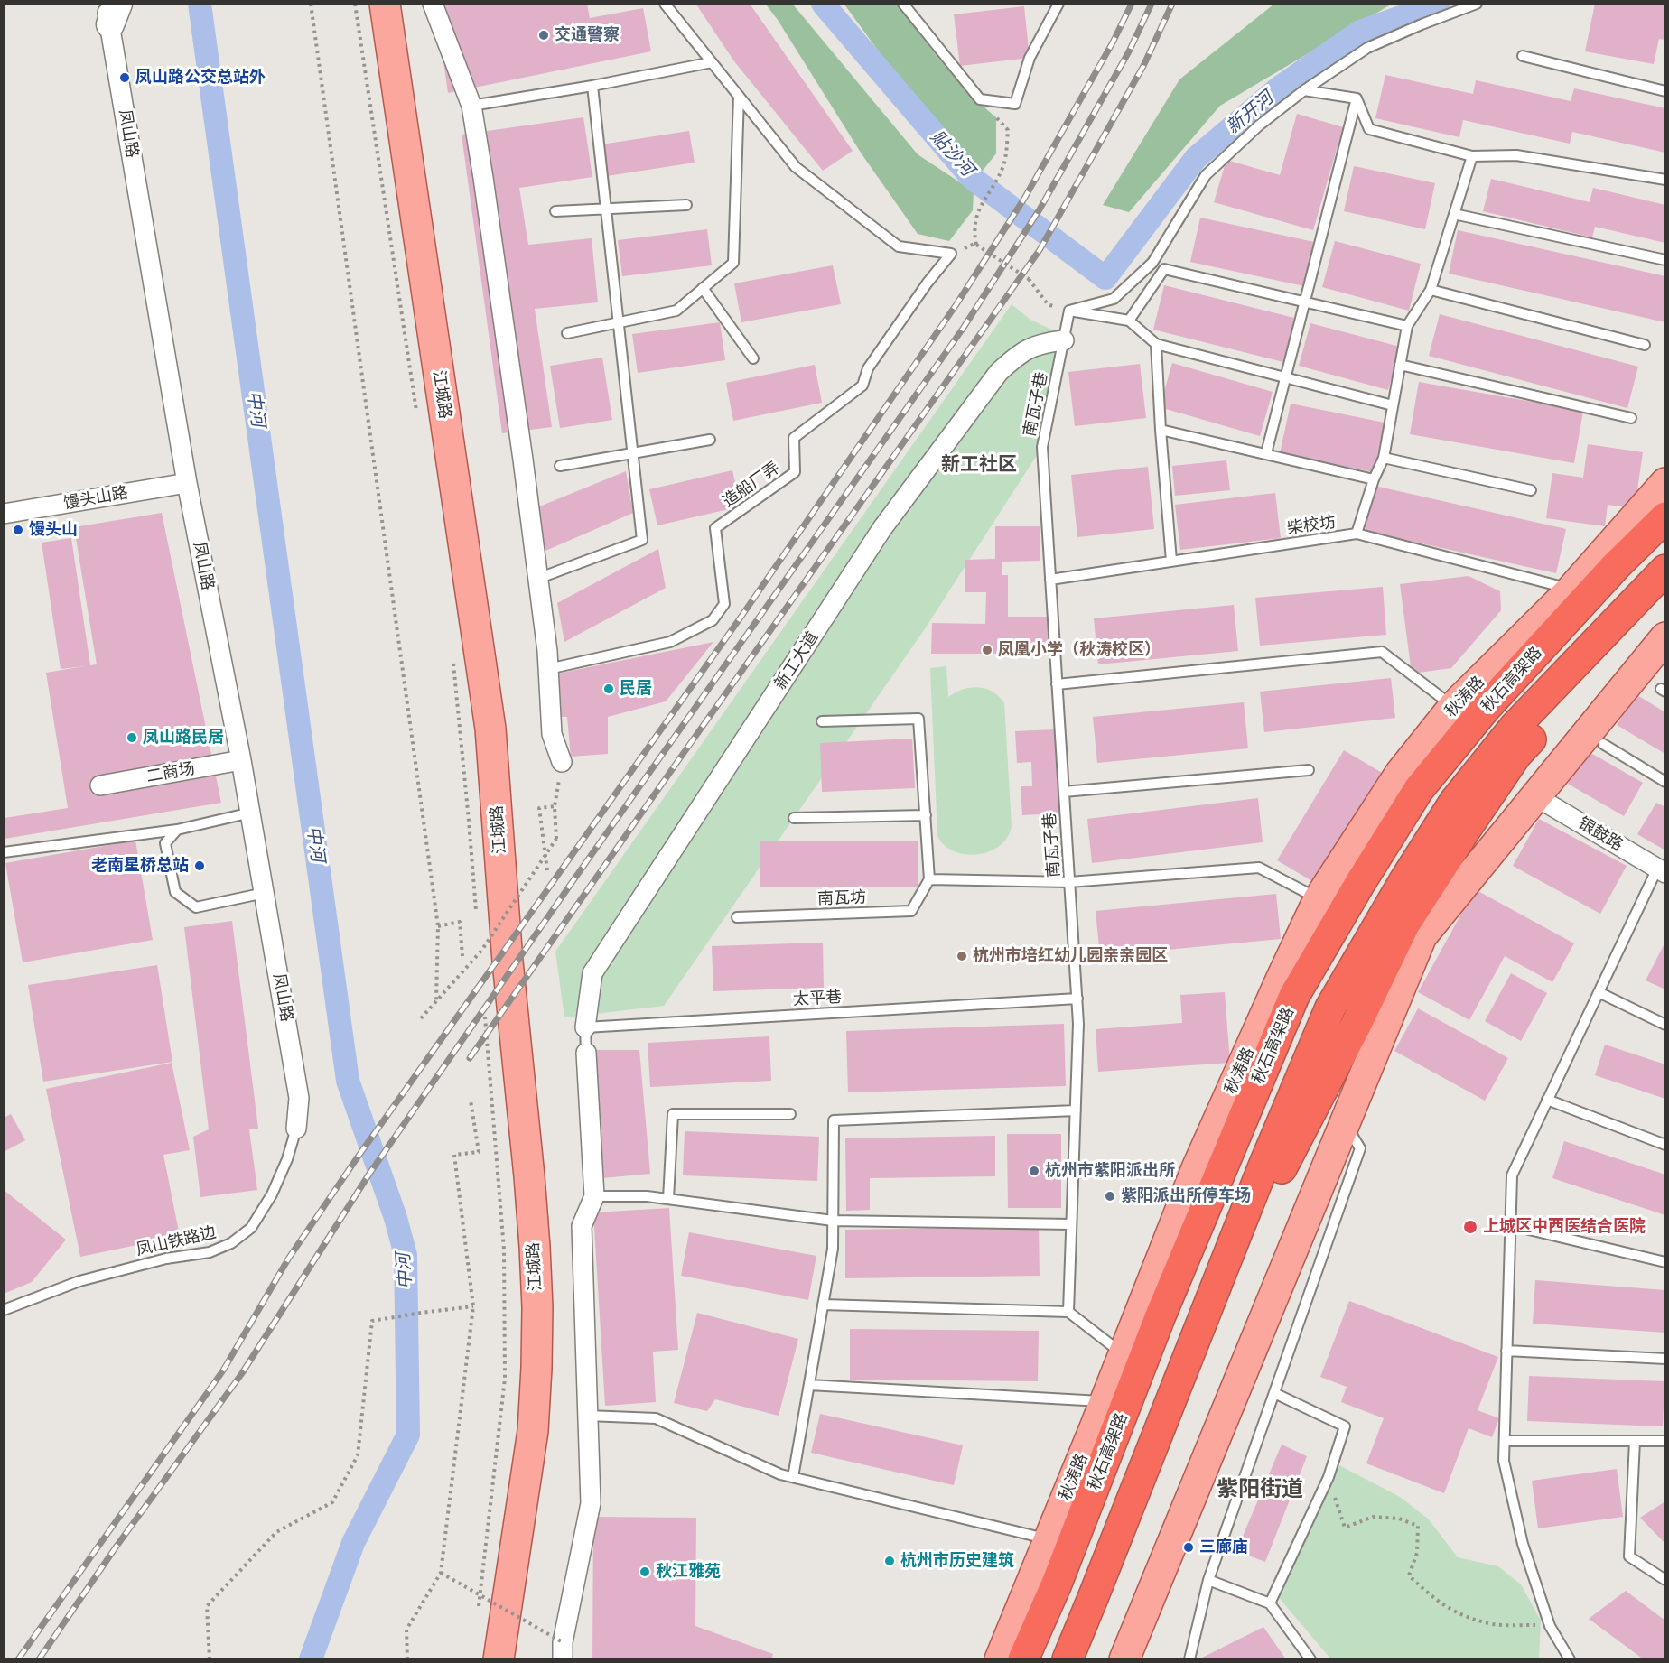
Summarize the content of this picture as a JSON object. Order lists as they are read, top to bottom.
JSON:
{
  "streets": {
    "highway": ["秋石高架路"],
    "main road": ["江城路", "秋涛路"],
    "street": [
      "凤山路",
      "馒头山路",
      "新工大道",
      "二商场",
      "银鼓路"
    ],
    "lane": [
      "南瓦子巷",
      "造船厂弄",
      "柴校坊",
      "南瓦坊",
      "太平巷",
      "凤山铁路边"
    ]
  },
  "crossings": [
    ["凤山路", "馒头山路"],
    ["凤山路", "二商场"],
    ["凤山路", "凤山铁路边"],
    ["南瓦子巷", "柴校坊"],
    ["南瓦子巷", "新工大道"],
    ["南瓦子巷", "太平巷"],
    ["柴校坊", "秋涛路"],
    ["新工大道", "太平巷"]
  ],
  "districts": ["新工社区", "紫阳街道"],
  "water": ["新开河", "贴沙河", "中河"],
  "places": [
    "交通警察",
    "凤山路公交总站外",
    "馒头山",
    "凤凰小学（秋涛校区）",
    "民居",
    "凤山路民居",
    "老南星桥总站",
    "杭州市培红幼儿园亲亲园区",
    "杭州市紫阳派出所",
    "紫阳派出所停车场",
    "上城区中西医结合医院",
    "三廊庙",
    "杭州市历史建筑",
    "秋江雅苑"
  ]
}
